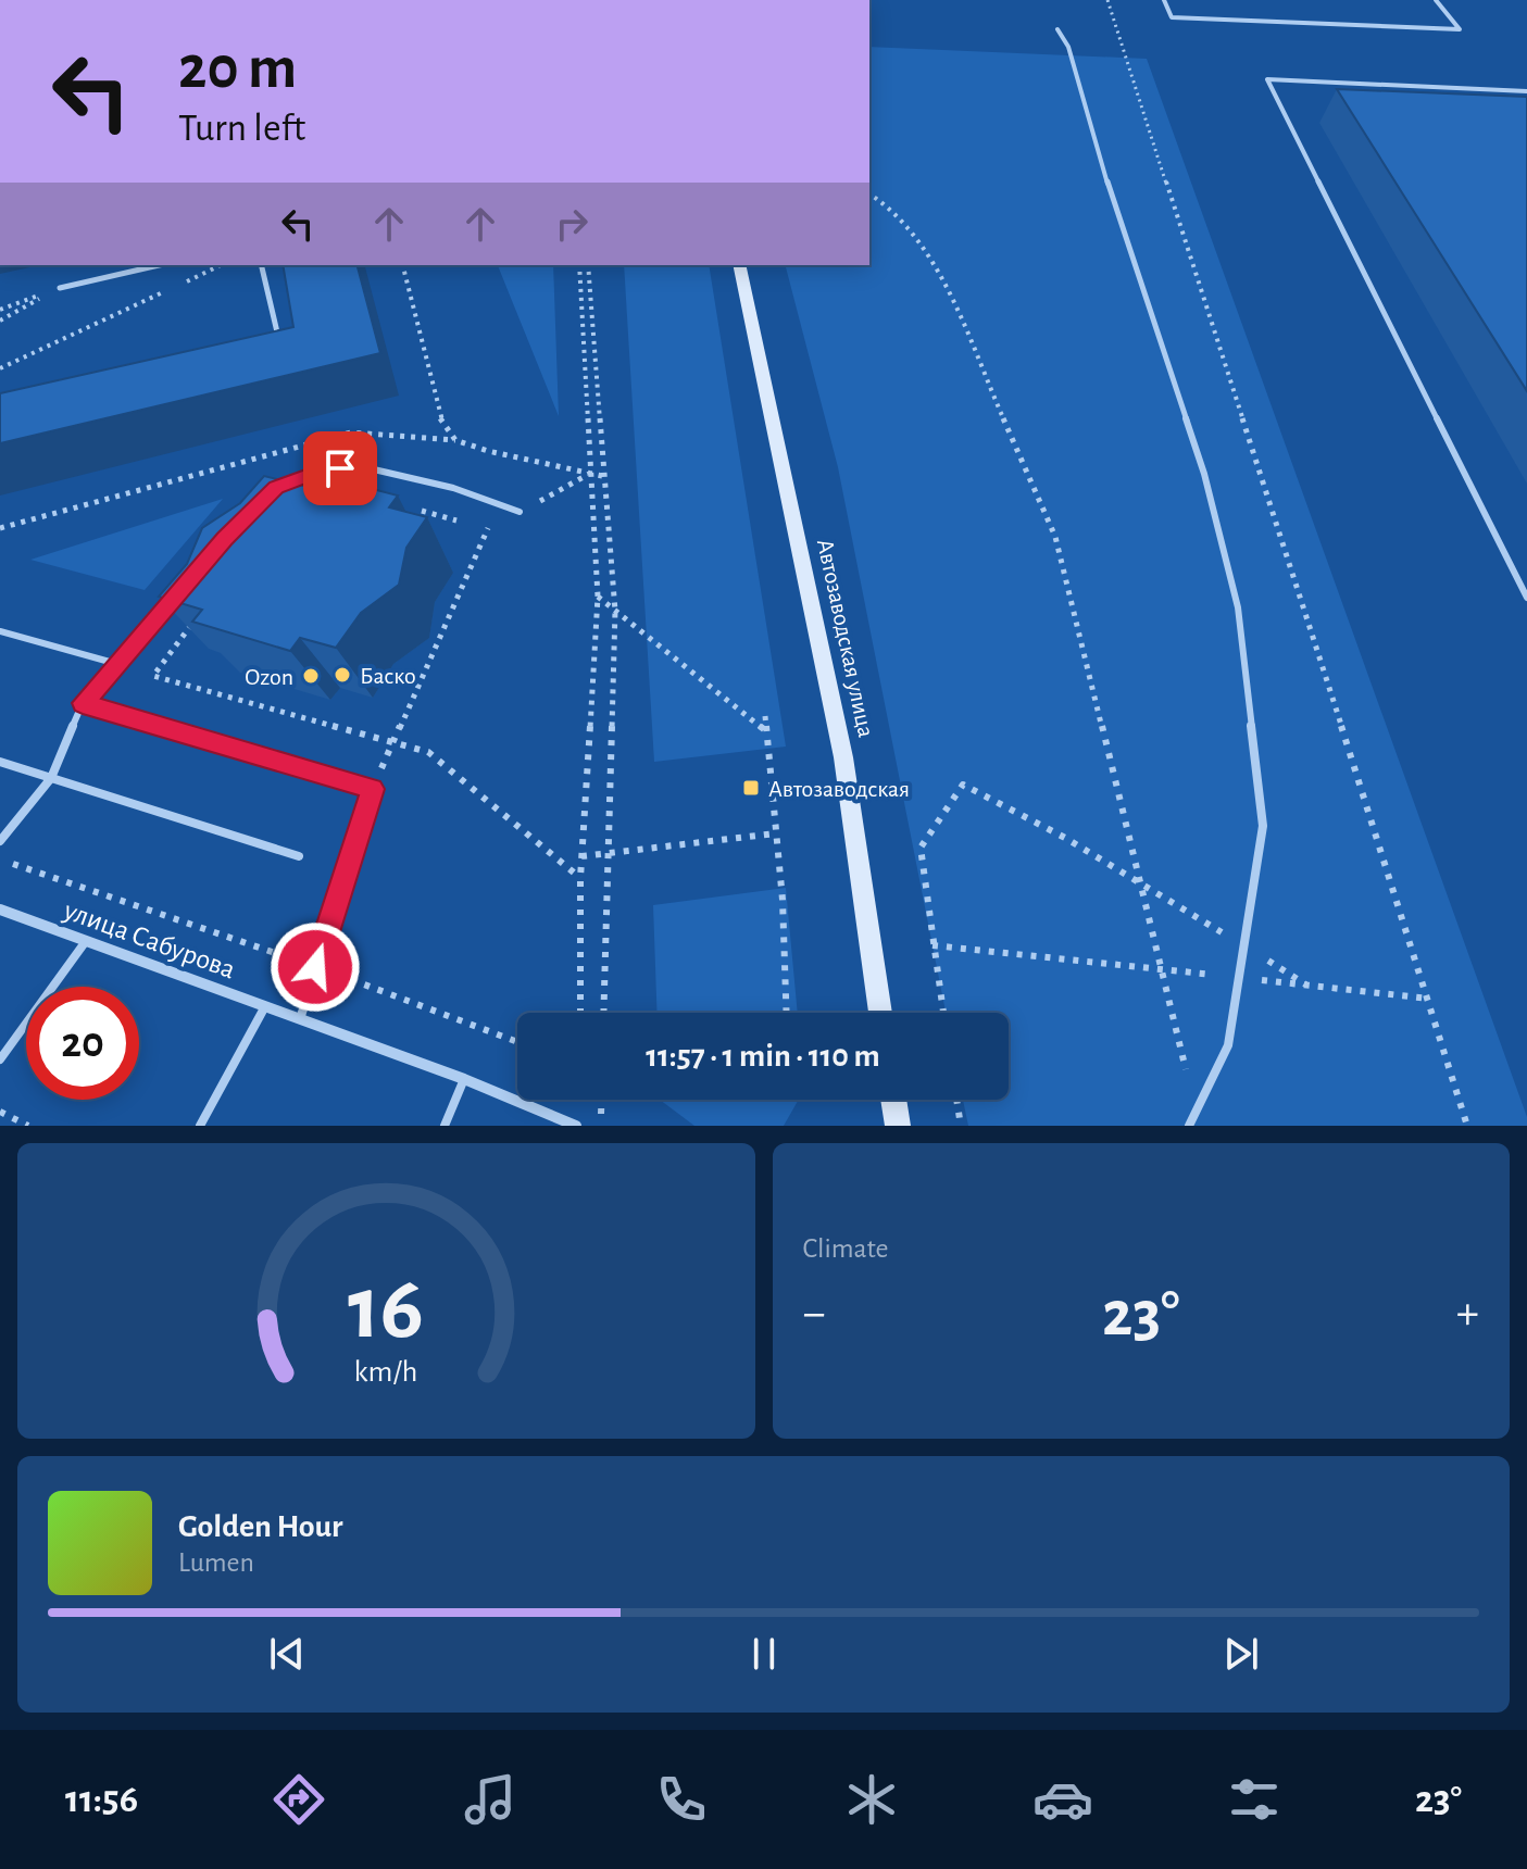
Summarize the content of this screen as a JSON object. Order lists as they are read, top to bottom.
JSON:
{
  "streets": {
    "main road": ["Автозаводская улица"],
    "street": ["улица Сабурова"]
  },
  "places": {
    "other": ["Баско", "Ozon"],
    "transit": ["Автозаводская"]
  },
  "page": {
    "turn": ["20 m", "Turn left"],
    "limit": "20",
    "trip": "11:57 · 1 min · 110 m",
    "tile": "Climate",
    "heat": ["−", "23°", "+"],
    "song": ["Golden Hour", "Lumen"],
    "tabs": ["11:56", "23°"],
    "gauge": ["16", "km/h"]
  }
}
